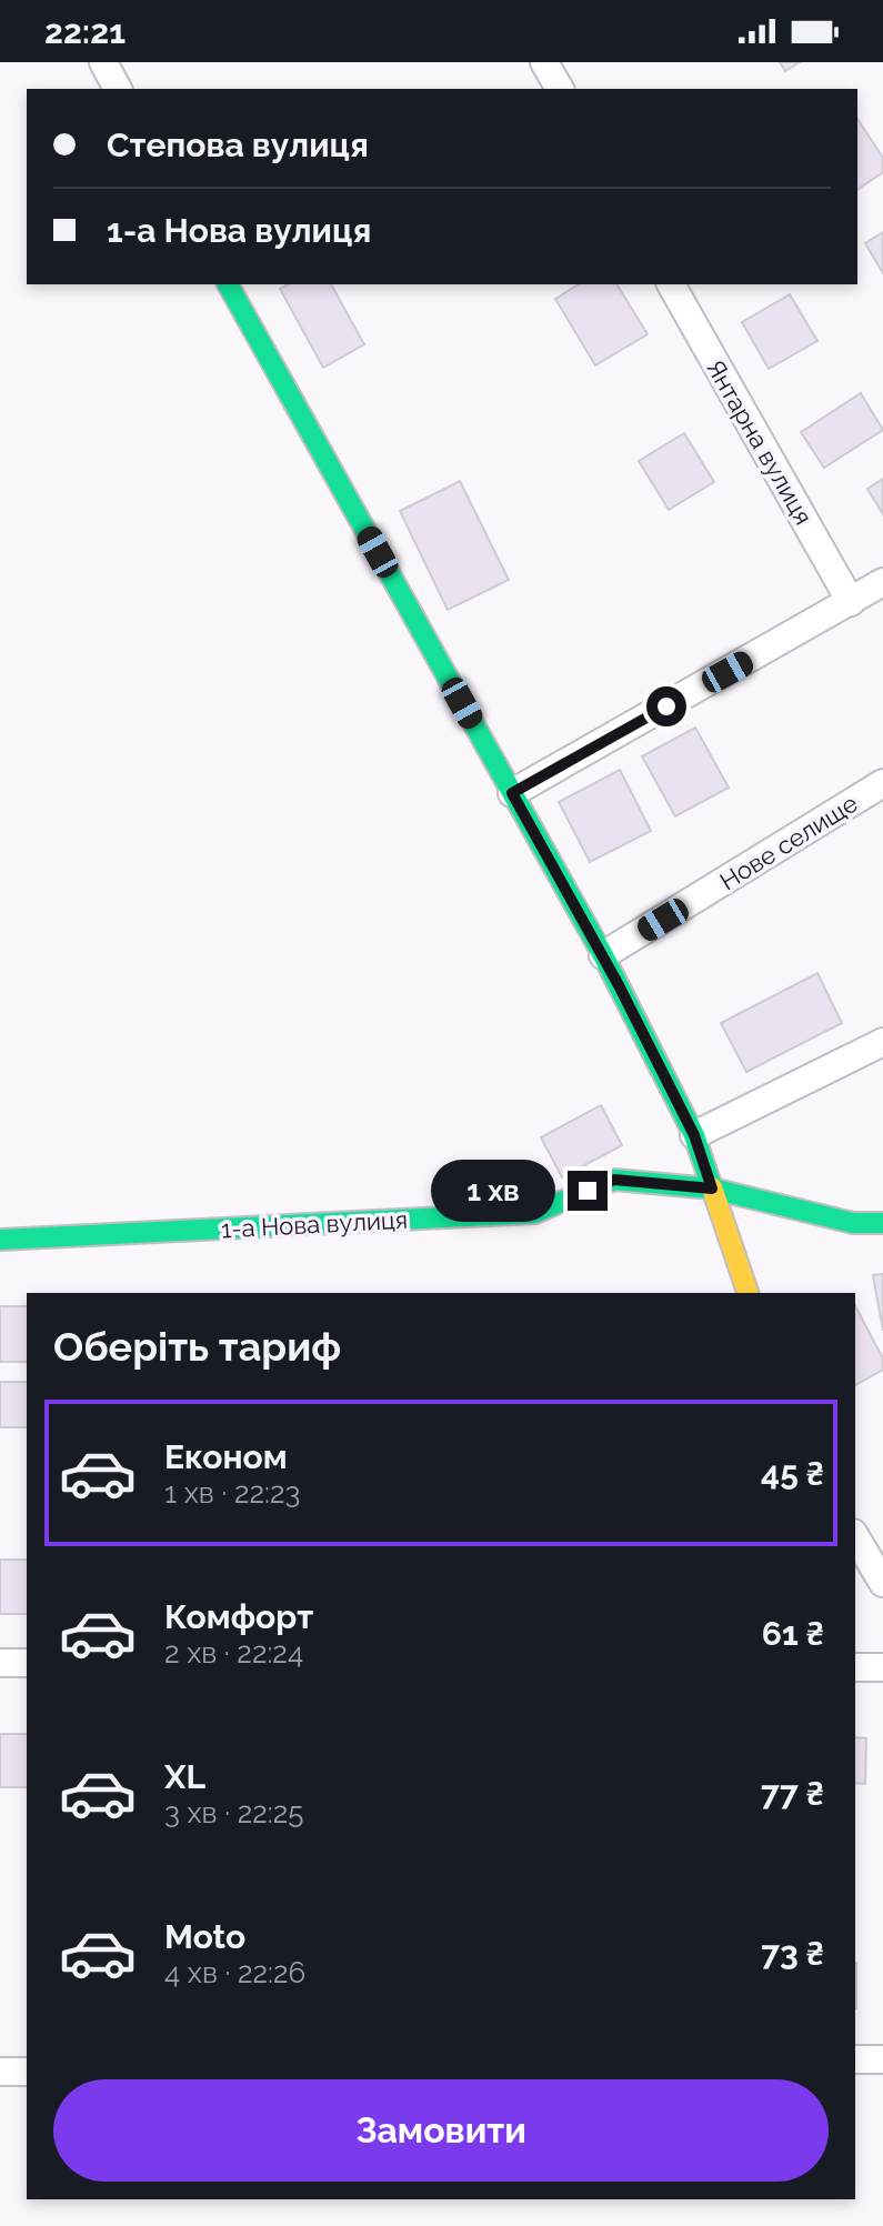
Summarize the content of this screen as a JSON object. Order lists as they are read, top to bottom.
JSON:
{
  "streets": {
    "street": ["Янтарна вулиця", "Нове селище", "1-а Нова вулиця"]
  },
  "page": {
    "status": "22:21",
    "banner": ["Степова вулиця", "1-а Нова вулиця"],
    "bubble": "1 хв",
    "heading": "Оберіть тариф",
    "list": [
      {
        "name": "Економ",
        "note": "1 хв · 22:23",
        "value": "45 ₴"
      },
      {
        "name": "Комфорт",
        "note": "2 хв · 22:24",
        "value": "61 ₴"
      },
      {
        "name": "XL",
        "note": "3 хв · 22:25",
        "value": "77 ₴"
      },
      {
        "name": "Moto",
        "note": "4 хв · 22:26",
        "value": "73 ₴"
      }
    ],
    "buttons": "Замовити"
  }
}
